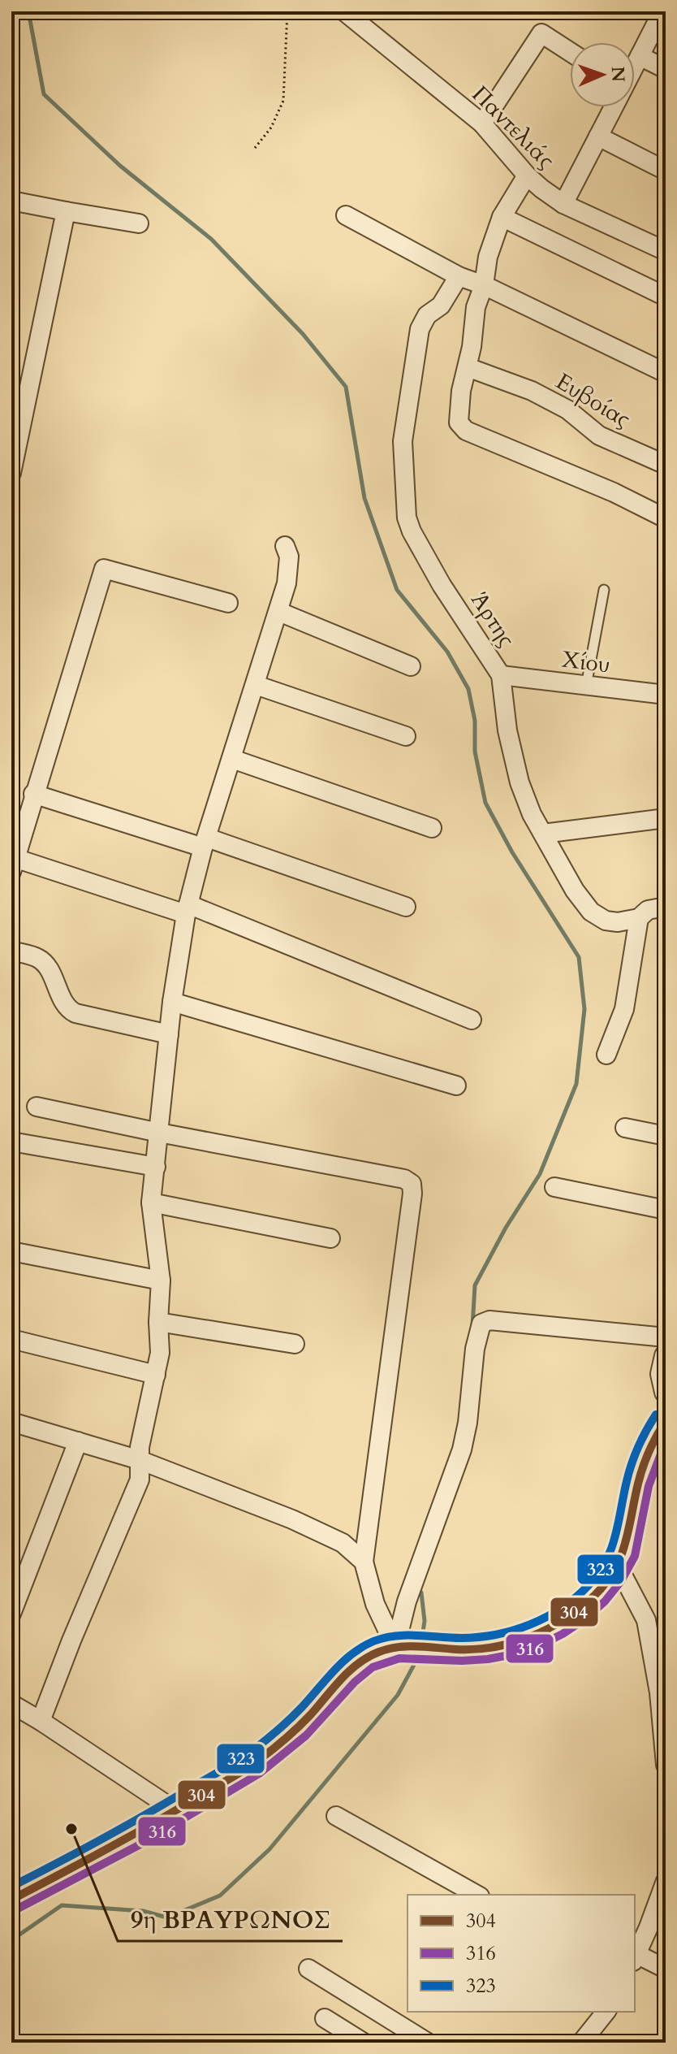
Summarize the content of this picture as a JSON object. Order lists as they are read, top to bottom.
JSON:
{
  "streets": {
    "street": [
      "Παντελιάς",
      "Ευβοίας",
      "Άρτης",
      "Χίου"
    ]
  },
  "crossings": [
    ["Άρτης", "Χίου"]
  ],
  "places": ["9η ΒΡΑΥΡΩΝΟΣ"],
  "lines": ["transit line 323", "transit line 304", "transit line 316"],
  "legend": ["304", "316", "323"],
  "north": "right"
}
